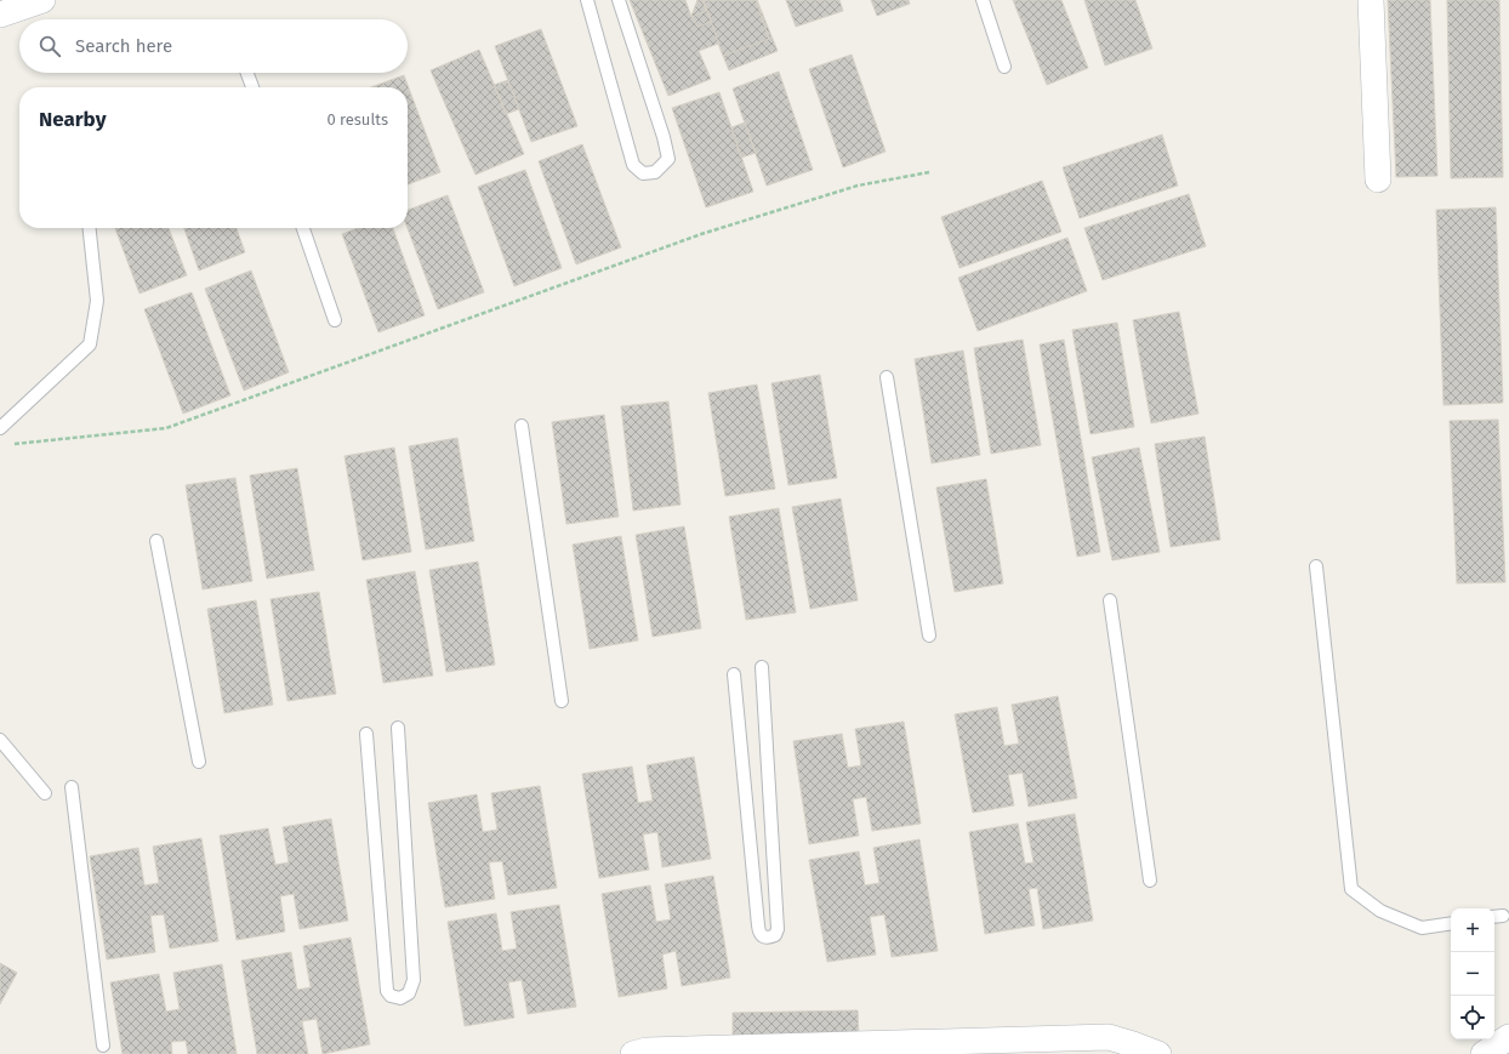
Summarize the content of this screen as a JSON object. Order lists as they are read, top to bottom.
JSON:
{
  "page": {
    "search": "Search here",
    "heading": ["Nearby", "0 results"],
    "map_buttons": ["+", "−"]
  }
}
